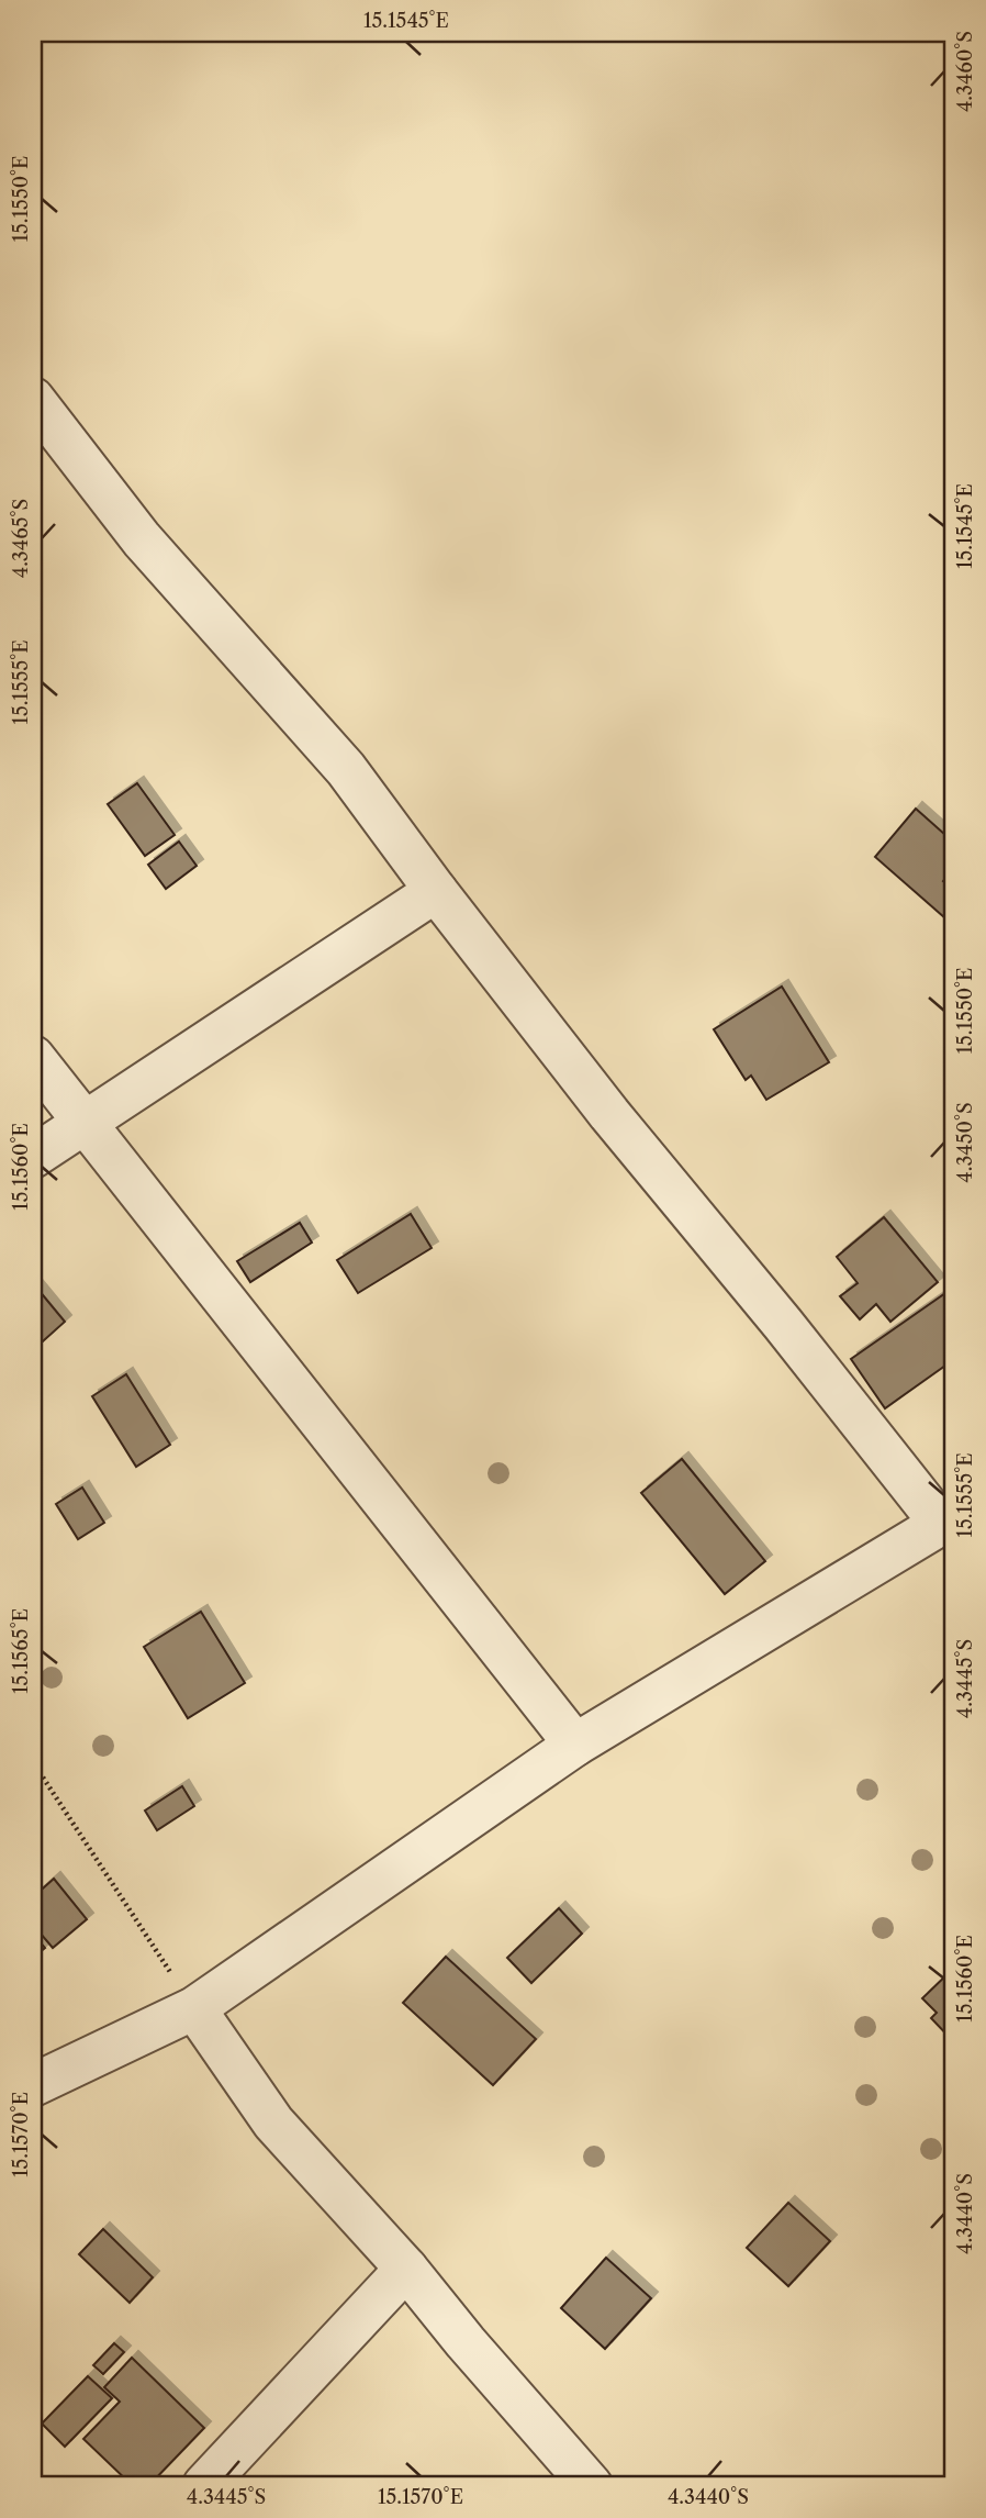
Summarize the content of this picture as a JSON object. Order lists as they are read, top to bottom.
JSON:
{
  "coordinates": [
    "15.1545°E",
    "4.3460°S",
    "15.1550°E",
    "4.3465°S",
    "15.1555°E",
    "4.3450°S",
    "15.1560°E",
    "15.1565°E",
    "4.3445°S",
    "15.1570°E",
    "4.3440°S"
  ]
}
